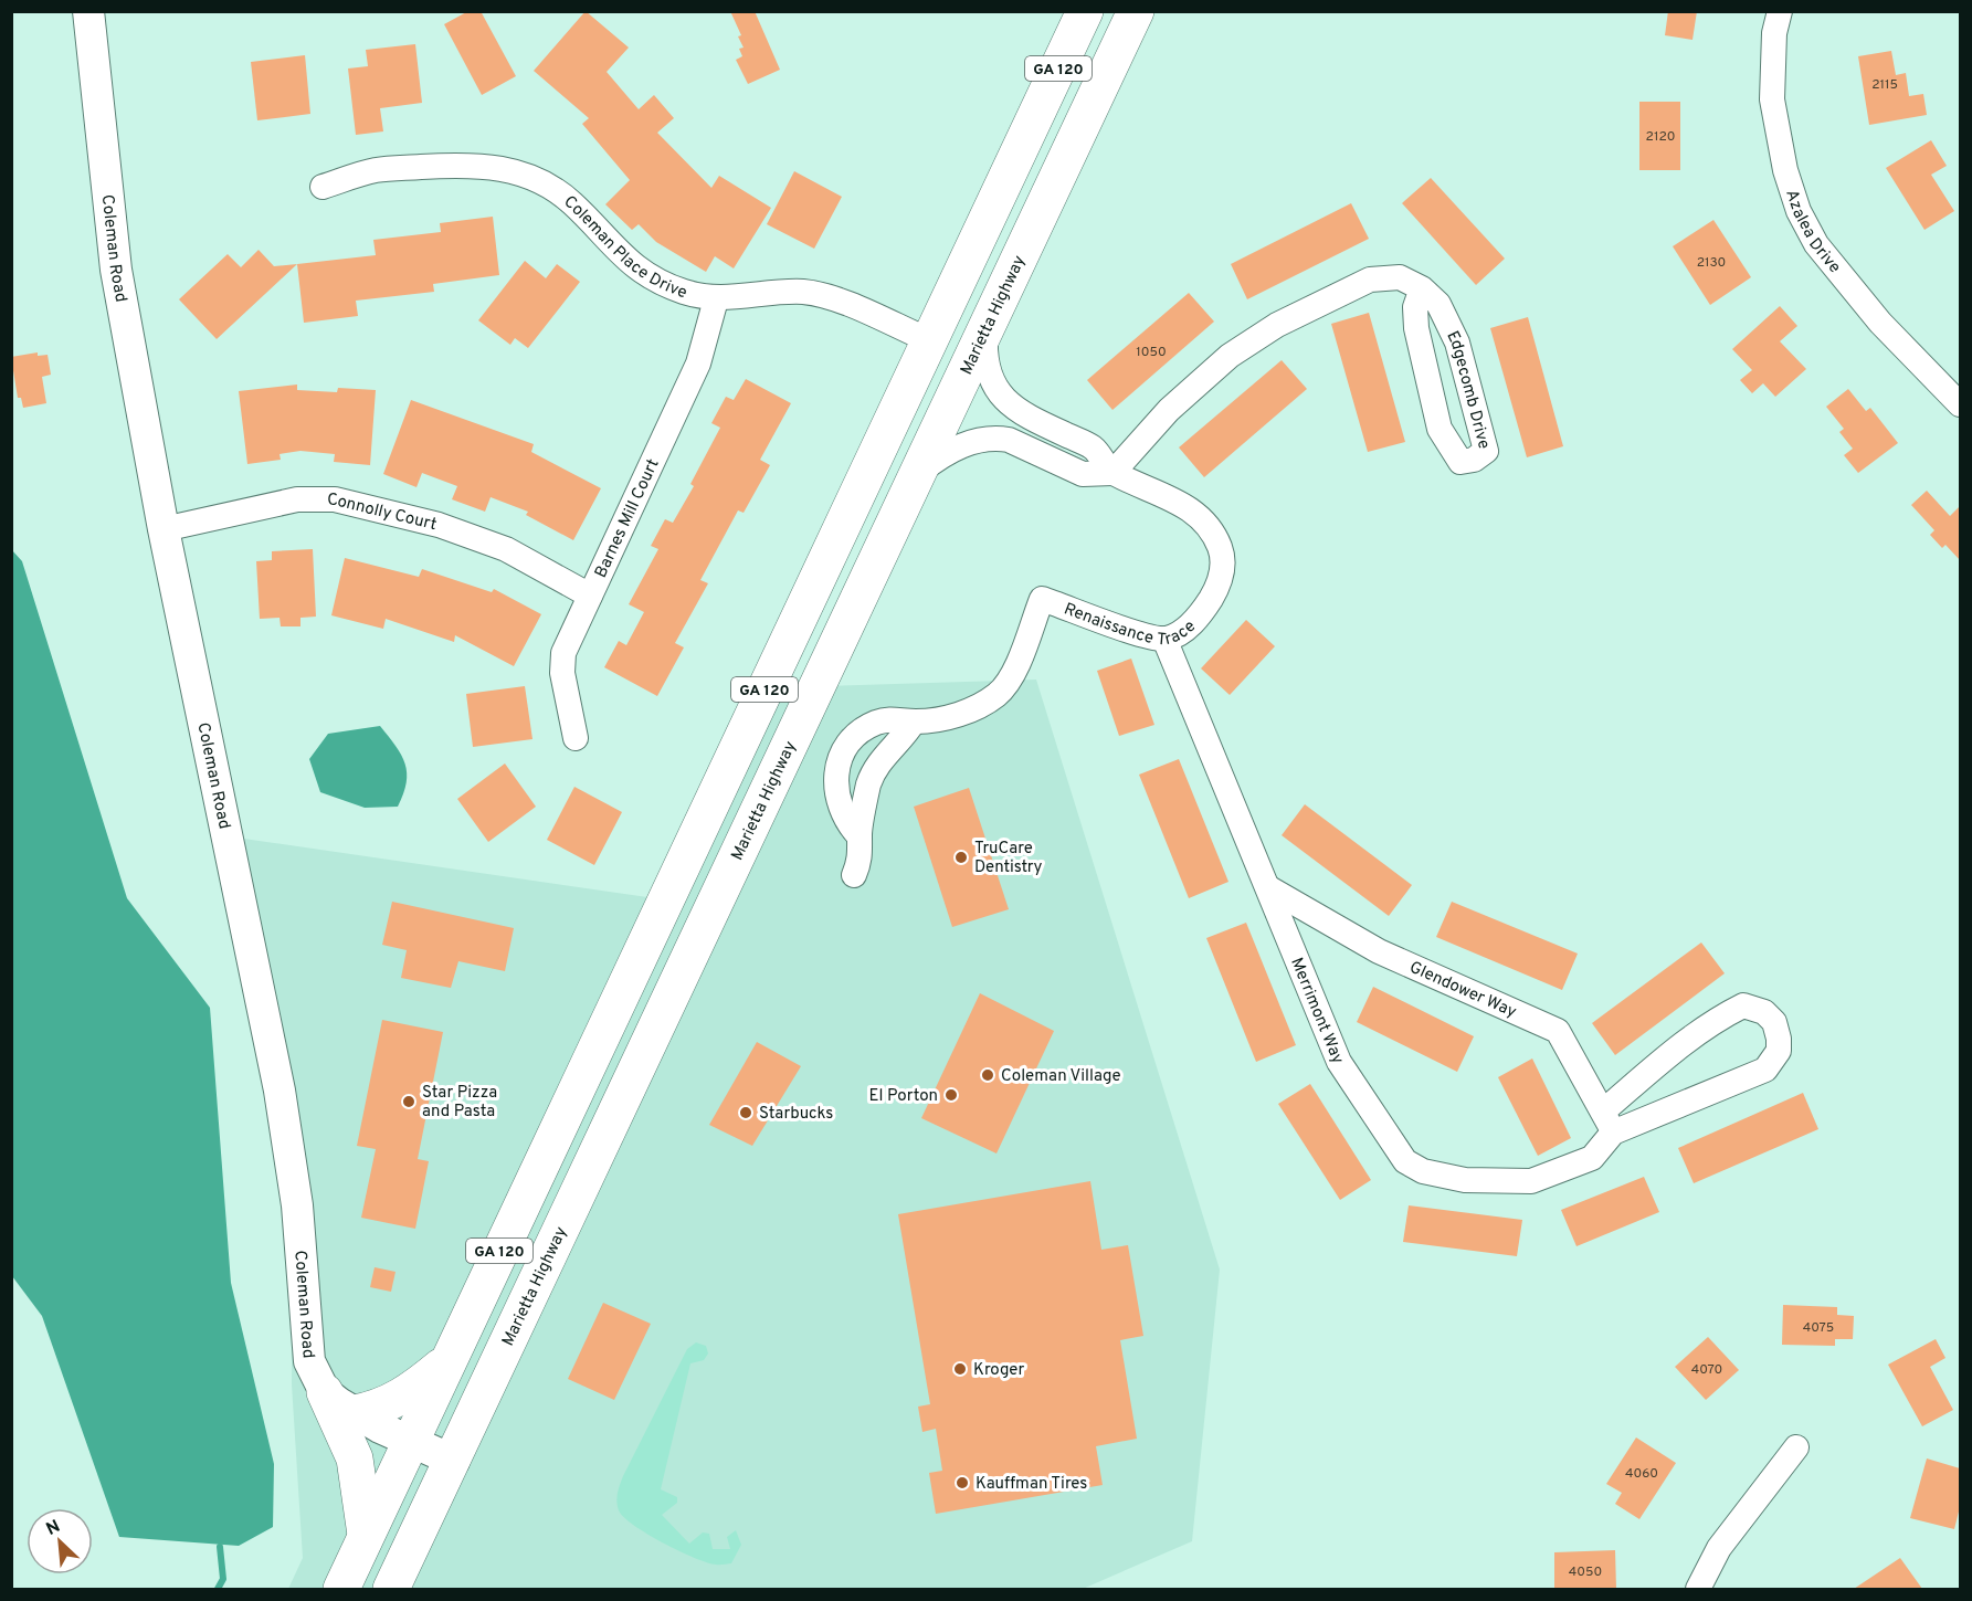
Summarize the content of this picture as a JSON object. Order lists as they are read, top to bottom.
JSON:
{
  "streets": {
    "highway": ["GA 120", "Marietta Highway"],
    "street": [
      "Azalea Drive",
      "Coleman Place Drive",
      "Coleman Road",
      "Edgecomb Drive",
      "Connolly Court",
      "Barnes Mill Court",
      "Renaissance Trace",
      "Glendower Way",
      "Merrimont Way"
    ]
  },
  "crossings": [
    ["GA 120", "Coleman Place Drive"],
    ["GA 120", "Coleman Road"],
    ["Coleman Place Drive", "Barnes Mill Court"],
    ["Coleman Road", "Marietta Highway"],
    ["Coleman Road", "Connolly Court"],
    ["Marietta Highway", "Renaissance Trace"],
    ["Connolly Court", "Barnes Mill Court"],
    ["Renaissance Trace", "Merrimont Way"],
    ["Glendower Way", "Merrimont Way"]
  ],
  "places": [
    "TruCare Dentistry",
    "Coleman Village",
    "El Porton",
    "Star Pizza and Pasta",
    "Starbucks",
    "Kroger",
    "Kauffman Tires"
  ],
  "house_numbers": [
    "2115",
    "2120",
    "2130",
    "1050",
    "4075",
    "4070",
    "4060",
    "4050"
  ],
  "north": "top left"
}
